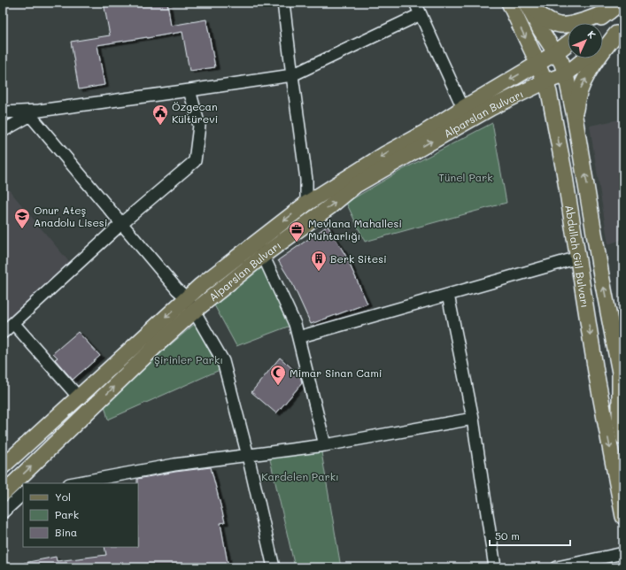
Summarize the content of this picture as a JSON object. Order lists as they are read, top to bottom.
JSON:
{
  "streets": {
    "main road": ["Alparslan Bulvarı", "Abdullah Gül Bulvarı"]
  },
  "crossings": [
    ["Alparslan Bulvarı", "Abdullah Gül Bulvarı"]
  ],
  "parks": ["Tünel Park", "Şirinler Parkı", "Kardelen Parkı"],
  "places": {
    "public building": ["Özgecan Kültürevi"],
    "school or university": ["Onur Ateş Anadolu Lisesi"],
    "office": ["Mevlana Mahallesi Muhtarlığı"],
    "building": ["Berk Sitesi"],
    "mosque": ["Mimar Sinan Cami"]
  },
  "legend": ["Yol", "Park", "Bina"],
  "scale_bar": "50 m",
  "north": "top right"
}
